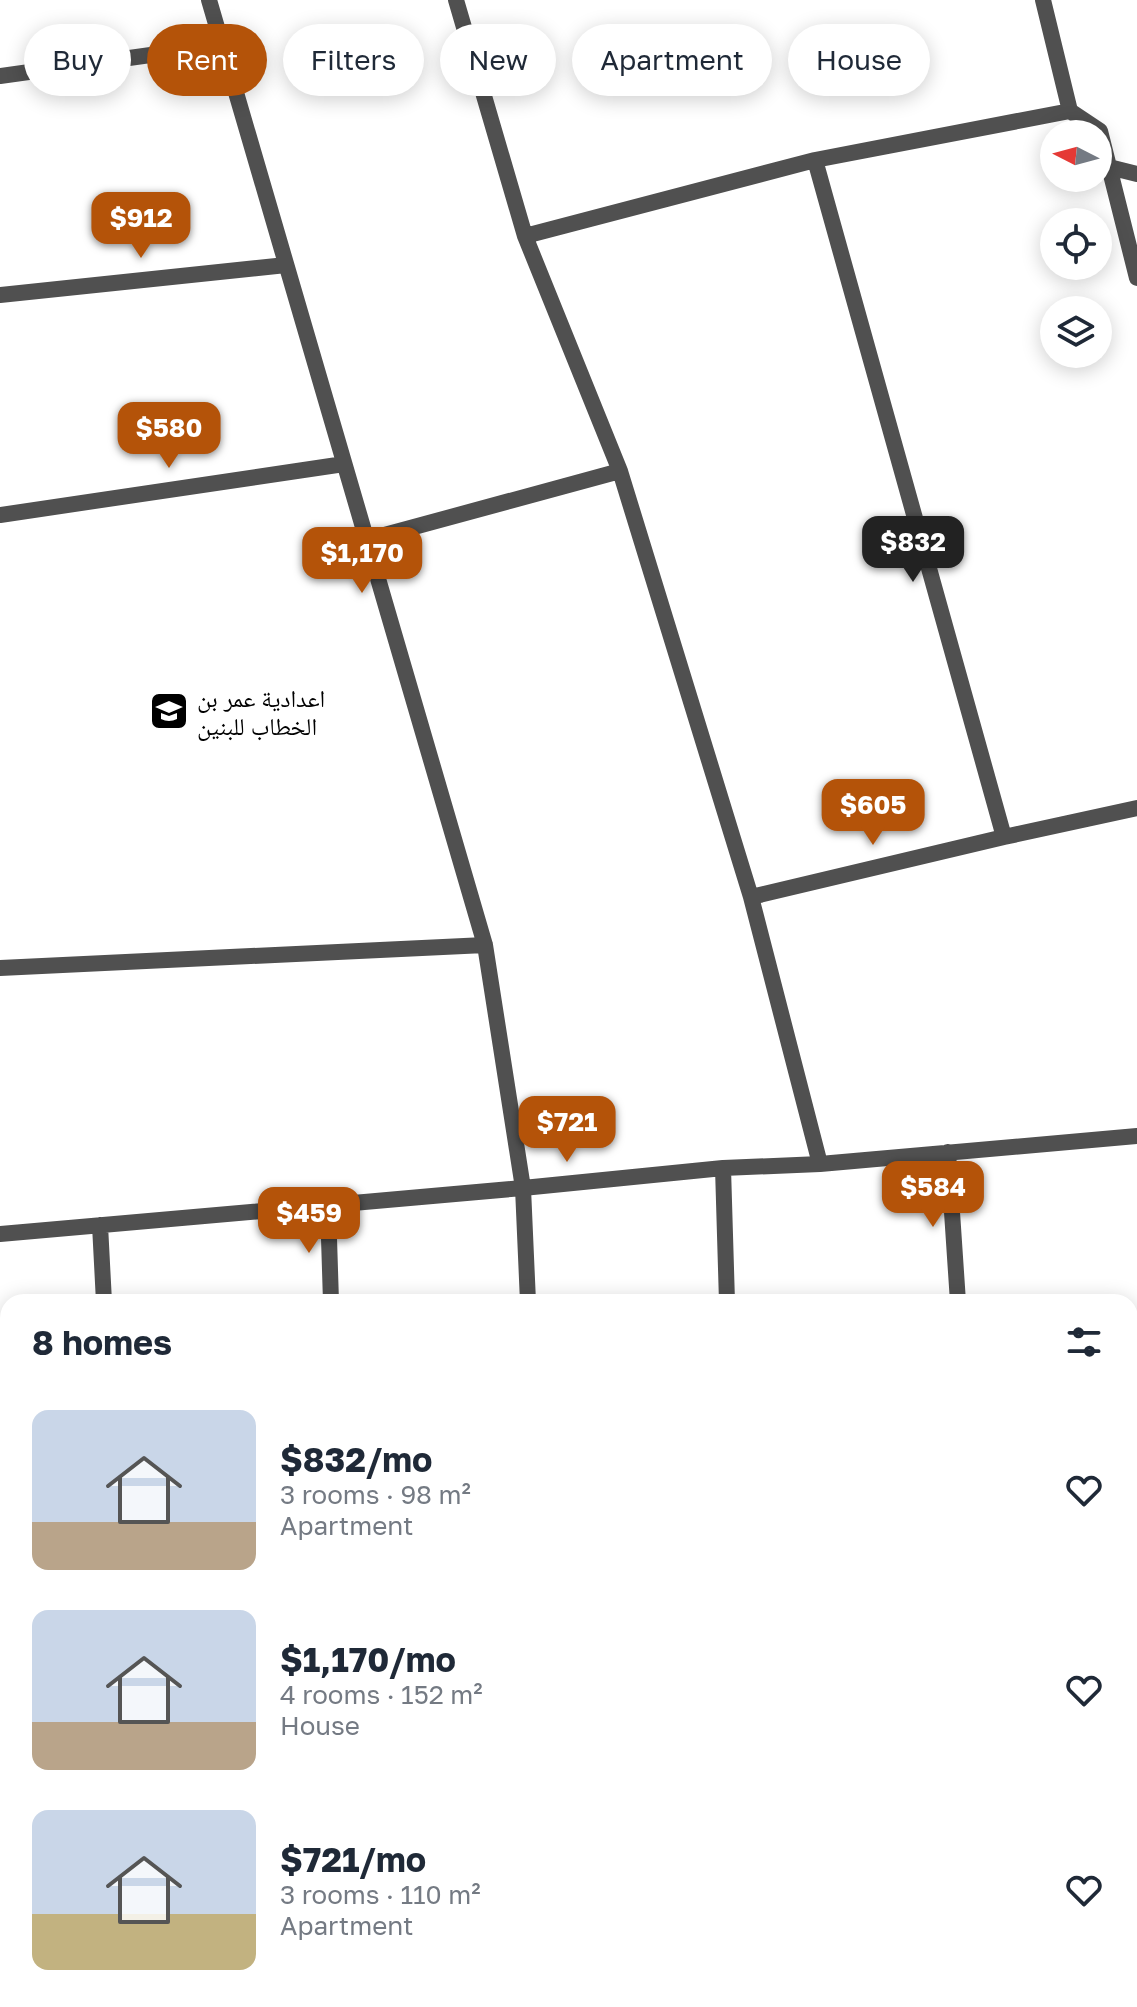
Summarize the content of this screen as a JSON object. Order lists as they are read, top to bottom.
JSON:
{
  "places": {
    "school or university": ["اعدادية عمر بن الخطاب للبنين"]
  },
  "north": "left",
  "page": {
    "chip": [
      "Buy",
      "Rent",
      "Filters",
      "New",
      "Apartment",
      "House"
    ],
    "price": [
      "$912",
      "$580",
      "$832",
      "$1,170",
      "$605",
      "$721",
      "$584",
      "$459"
    ],
    "heading": "8 homes",
    "list": [
      {
        "name": "$832/mo",
        "note": "3 rooms · 98 m² · Apartment"
      },
      {
        "name": "$1,170/mo",
        "note": "4 rooms · 152 m² · House"
      },
      {
        "name": "$721/mo",
        "note": "3 rooms · 110 m² · Apartment"
      }
    ]
  }
}
